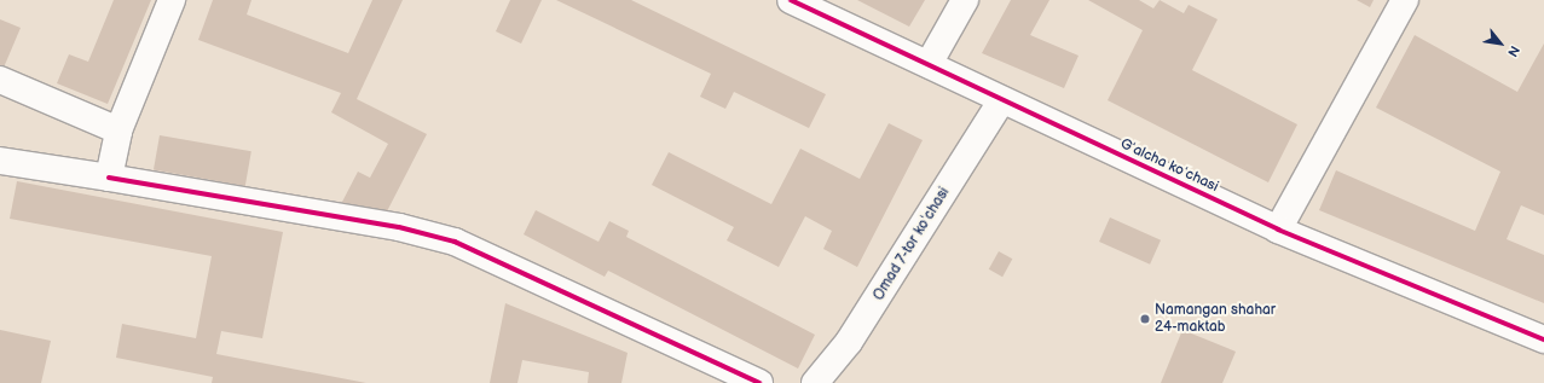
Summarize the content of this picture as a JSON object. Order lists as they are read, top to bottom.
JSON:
{
  "streets": {
    "street": ["Gʻalcha koʻchasi", "Omad 7-tor koʻchasi"]
  },
  "crossings": [
    ["Gʻalcha koʻchasi", "Omad 7-tor koʻchasi"]
  ],
  "places": ["Namangan shahar 24-maktab"],
  "north": "bottom right"
}
